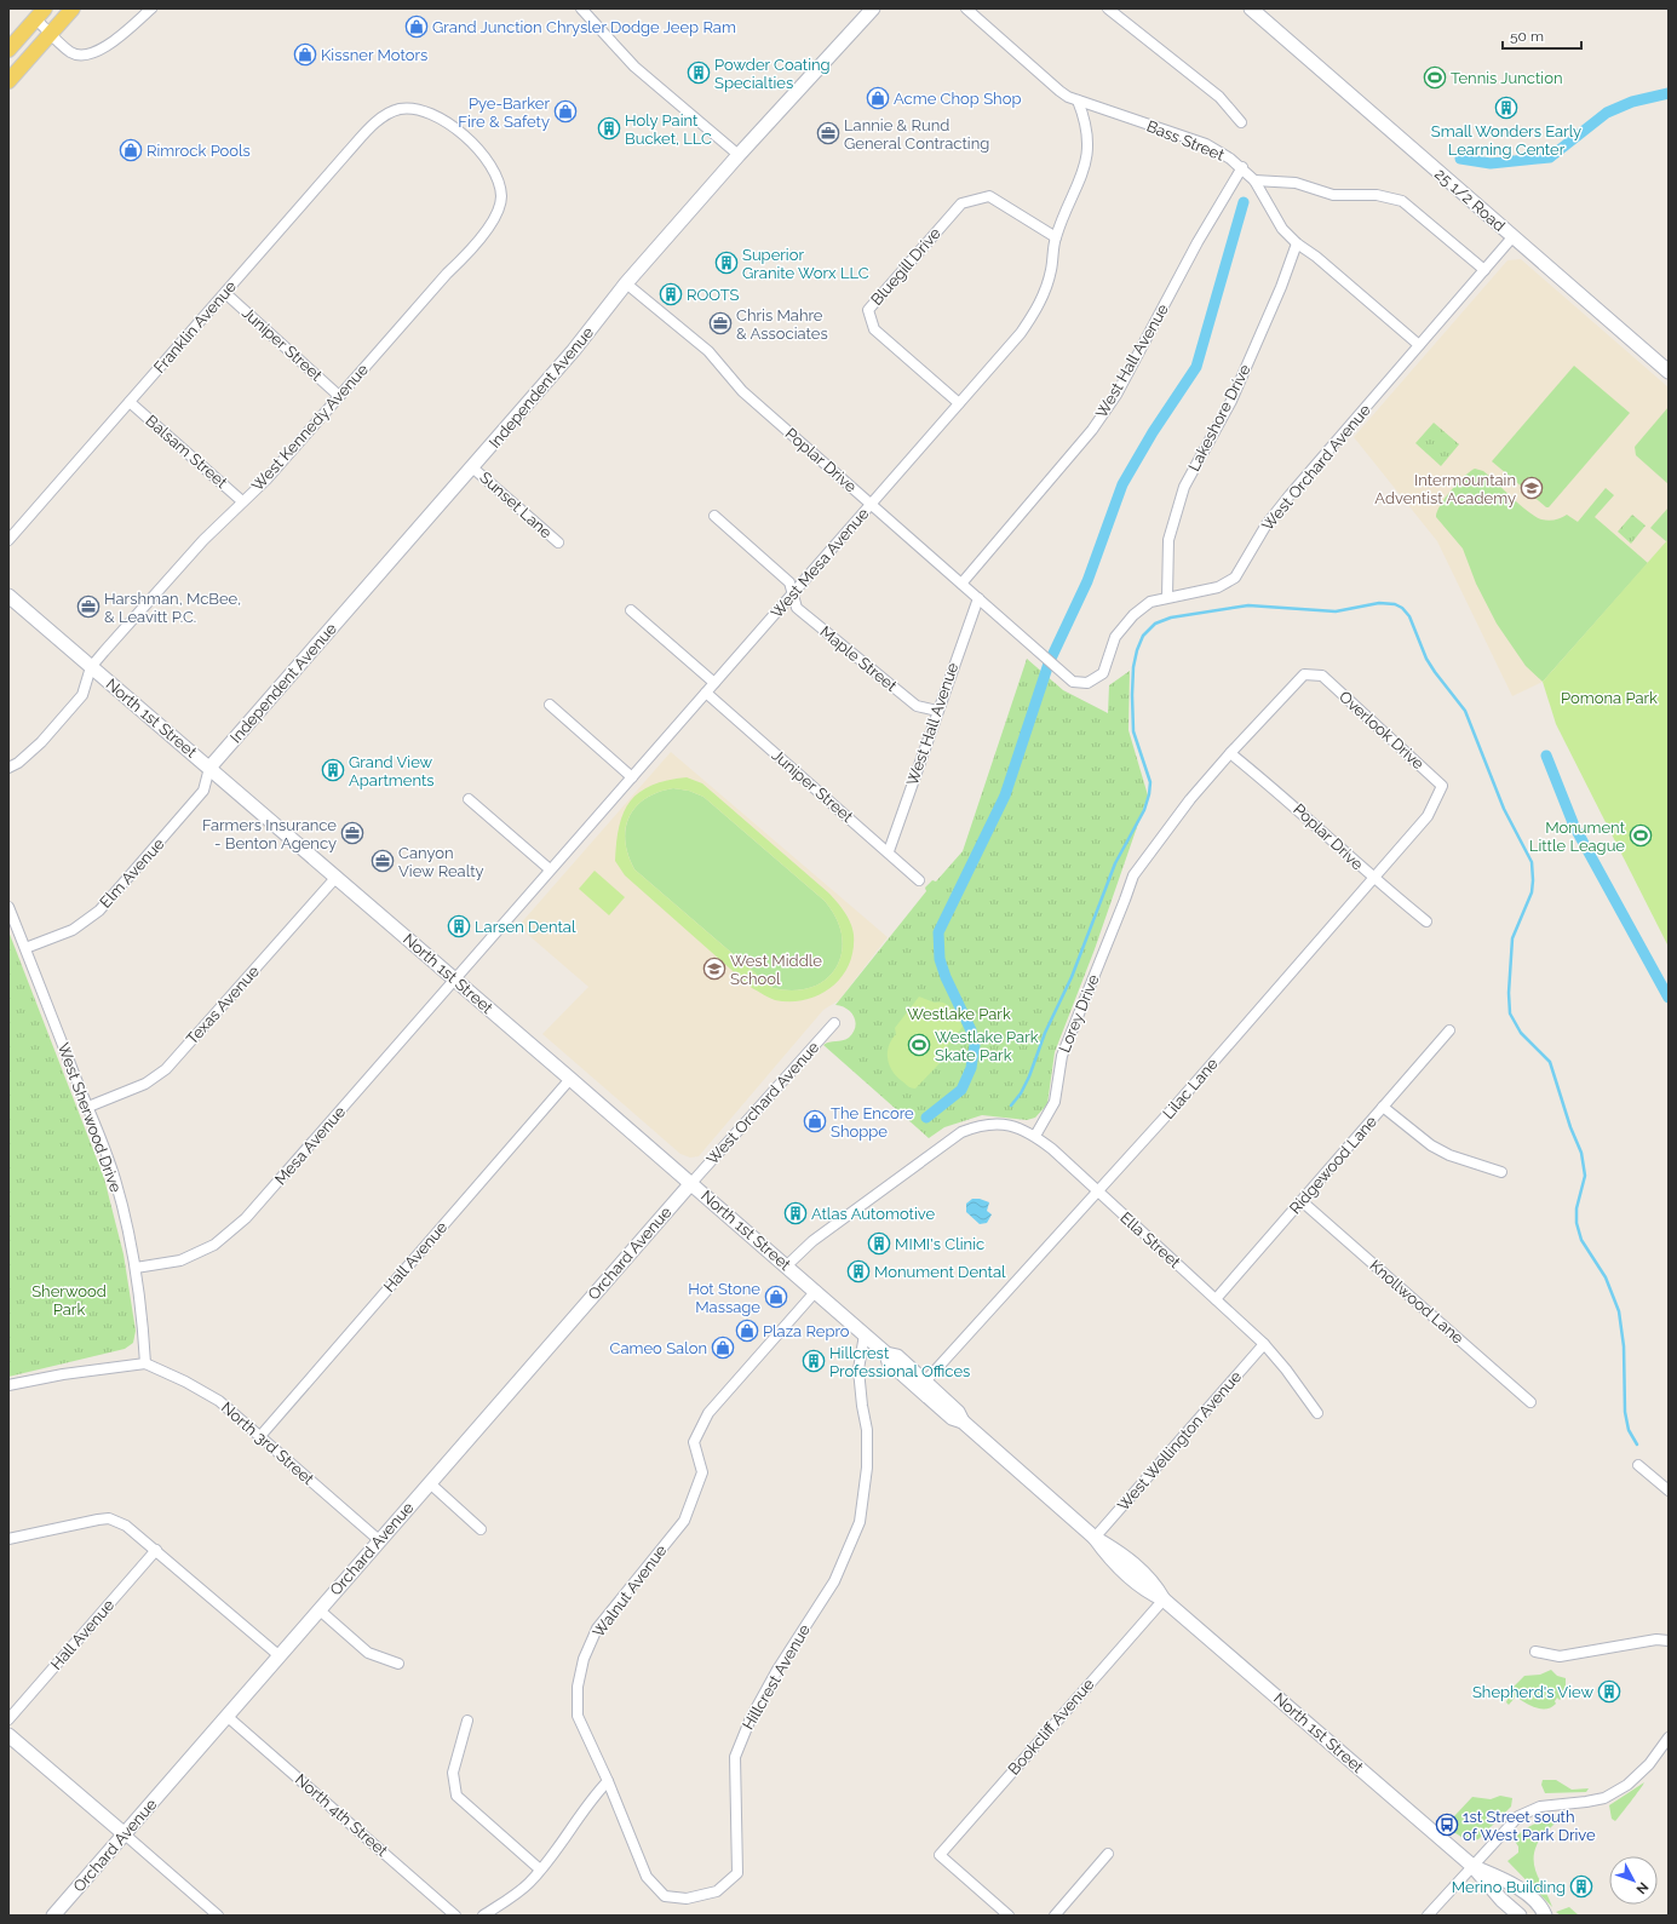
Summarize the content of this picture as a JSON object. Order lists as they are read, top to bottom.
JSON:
{
  "streets": {
    "street": [
      "Bass Street",
      "25 1/2 Road",
      "Bluegill Drive",
      "Franklin Avenue",
      "Juniper Street",
      "West Hall Avenue",
      "Independent Avenue",
      "Lakeshore Drive",
      "West Kennedy Avenue",
      "Balsam Street",
      "Poplar Drive",
      "West Orchard Avenue",
      "Sunset Lane",
      "West Mesa Avenue",
      "Maple Street",
      "North 1st Street",
      "Overlook Drive",
      "Elm Avenue",
      "Texas Avenue",
      "Lorey Drive",
      "Lilac Lane",
      "West Sherwood Drive",
      "Mesa Avenue",
      "Ridgewood Lane",
      "Ella Street",
      "Orchard Avenue",
      "Hall Avenue",
      "Knollwood Lane",
      "West Wellington Avenue",
      "North 3rd Street",
      "Walnut Avenue",
      "Hillcrest Avenue",
      "Bookcliff Avenue",
      "North 4th Street"
    ]
  },
  "crossings": [
    ["Bass Street", "West Hall Avenue"],
    ["Bass Street", "Lakeshore Drive"],
    ["Bass Street", "West Orchard Avenue"],
    ["Bass Street", "West Mesa Avenue"],
    ["25 1/2 Road", "West Orchard Avenue"],
    ["Bluegill Drive", "West Mesa Avenue"],
    ["Franklin Avenue", "Juniper Street"],
    ["Franklin Avenue", "West Kennedy Avenue"],
    ["Franklin Avenue", "Balsam Street"],
    ["Juniper Street", "West Hall Avenue"],
    ["Juniper Street", "West Kennedy Avenue"],
    ["Juniper Street", "West Mesa Avenue"],
    ["West Hall Avenue", "Poplar Drive"],
    ["West Hall Avenue", "Maple Street"],
    ["Independent Avenue", "Poplar Drive"],
    ["Independent Avenue", "Sunset Lane"],
    ["Independent Avenue", "North 1st Street"],
    ["Independent Avenue", "Elm Avenue"],
    ["Lakeshore Drive", "West Orchard Avenue"],
    ["West Kennedy Avenue", "Balsam Street"],
    ["West Kennedy Avenue", "North 1st Street"],
    ["Poplar Drive", "West Orchard Avenue"],
    ["Poplar Drive", "West Mesa Avenue"],
    ["Poplar Drive", "Lorey Drive"],
    ["Poplar Drive", "Lilac Lane"],
    ["West Orchard Avenue", "North 1st Street"],
    ["West Orchard Avenue", "Orchard Avenue"],
    ["West Mesa Avenue", "Maple Street"],
    ["West Mesa Avenue", "North 1st Street"],
    ["West Mesa Avenue", "Mesa Avenue"],
    ["North 1st Street", "Elm Avenue"],
    ["North 1st Street", "Texas Avenue"],
    ["North 1st Street", "Lilac Lane"],
    ["North 1st Street", "Mesa Avenue"],
    ["North 1st Street", "Orchard Avenue"],
    ["North 1st Street", "Hall Avenue"],
    ["North 1st Street", "West Wellington Avenue"],
    ["North 1st Street", "Walnut Avenue"],
    ["North 1st Street", "Hillcrest Avenue"],
    ["North 1st Street", "Bookcliff Avenue"],
    ["Overlook Drive", "Lorey Drive"],
    ["Overlook Drive", "Lilac Lane"],
    ["Elm Avenue", "West Sherwood Drive"],
    ["Texas Avenue", "West Sherwood Drive"],
    ["Lorey Drive", "Ella Street"],
    ["Lilac Lane", "Ella Street"],
    ["West Sherwood Drive", "Mesa Avenue"],
    ["West Sherwood Drive", "North 3rd Street"],
    ["Ridgewood Lane", "Ella Street"],
    ["Ridgewood Lane", "Knollwood Lane"],
    ["Ella Street", "West Wellington Avenue"],
    ["Orchard Avenue", "North 3rd Street"],
    ["Orchard Avenue", "North 4th Street"],
    ["Hall Avenue", "North 3rd Street"],
    ["Walnut Avenue", "Hillcrest Avenue"]
  ],
  "parks": ["Pomona Park", "Westlake Park", "Sherwood Park"],
  "places": {
    "shop": [
      "Grand Junction Chrysler Dodge Jeep Ram",
      "Kissner Motors",
      "Acme Chop Shop",
      "Pye-Barker Fire & Safety",
      "Rimrock Pools",
      "The Encore Shoppe",
      "Hot Stone Massage",
      "Plaza Repro",
      "Cameo Salon"
    ],
    "building": [
      "Powder Coating Specialties",
      "Small Wonders Early Learning Center",
      "Holy Paint Bucket, LLC",
      "Superior Granite Worx LLC",
      "ROOTS",
      "Grand View Apartments",
      "Larsen Dental",
      "Atlas Automotive",
      "MIMI's Clinic",
      "Monument Dental",
      "Hillcrest Professional Offices",
      "Shepherd's View",
      "Merino Building"
    ],
    "sports": ["Tennis Junction", "Monument Little League", "Westlake Park Skate Park"],
    "office": [
      "Lannie & Rund General Contracting",
      "Chris Mahre & Associates",
      "Harshman, McBee, & Leavitt P.C.",
      "Farmers Insurance - Benton Agency",
      "Canyon View Realty"
    ],
    "school or university": ["Intermountain Adventist Academy", "West Middle School"],
    "bus stop": ["1st Street south of West Park Drive"]
  },
  "scale_bar": "50 m",
  "north": "bottom right"
}
